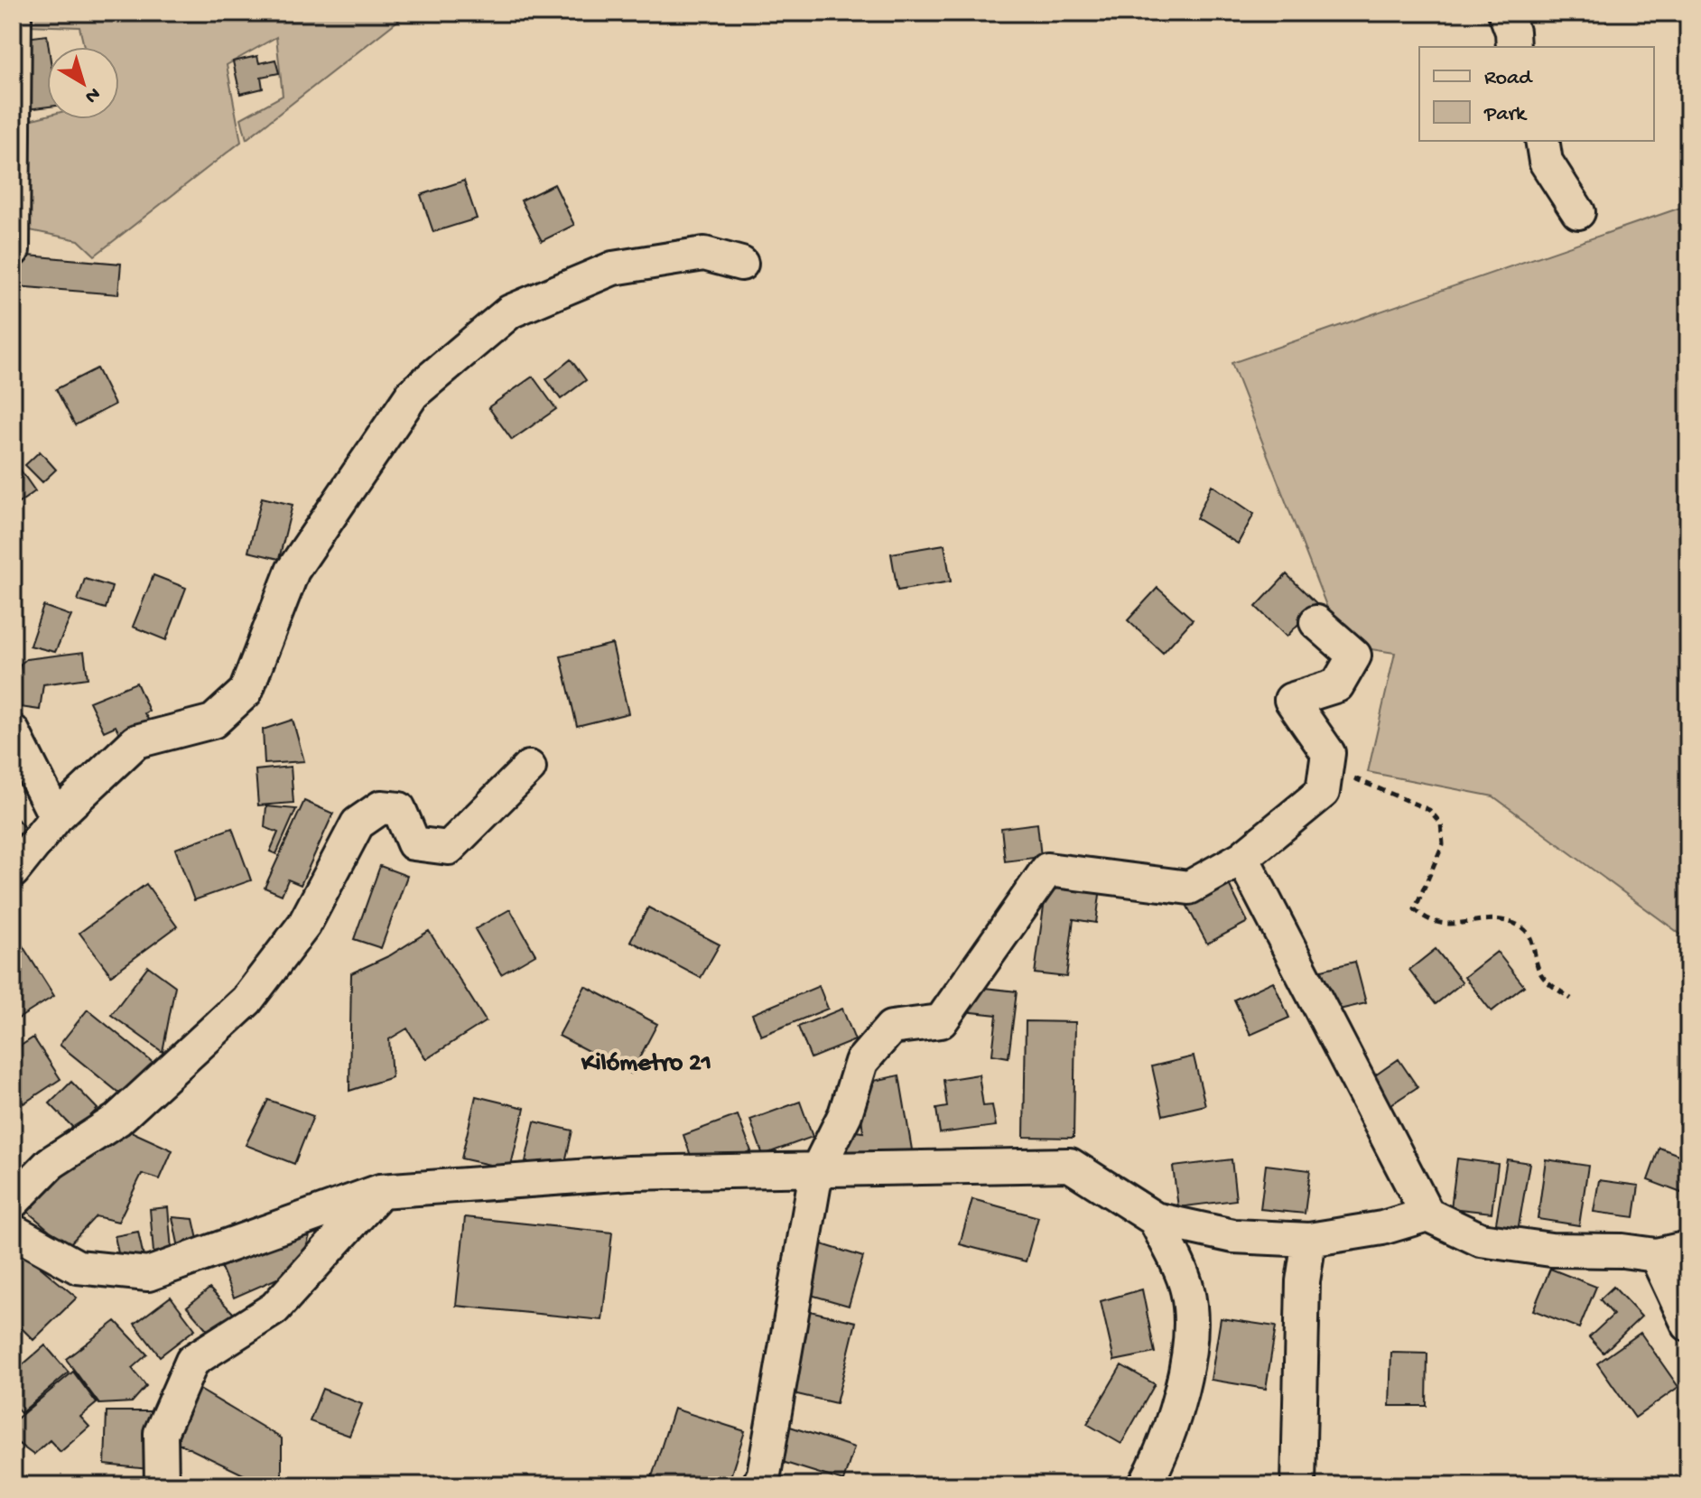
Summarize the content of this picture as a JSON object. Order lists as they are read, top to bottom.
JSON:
{
  "districts": ["Kilómetro 21"],
  "legend": ["Road", "Park"],
  "north": "bottom right"
}
